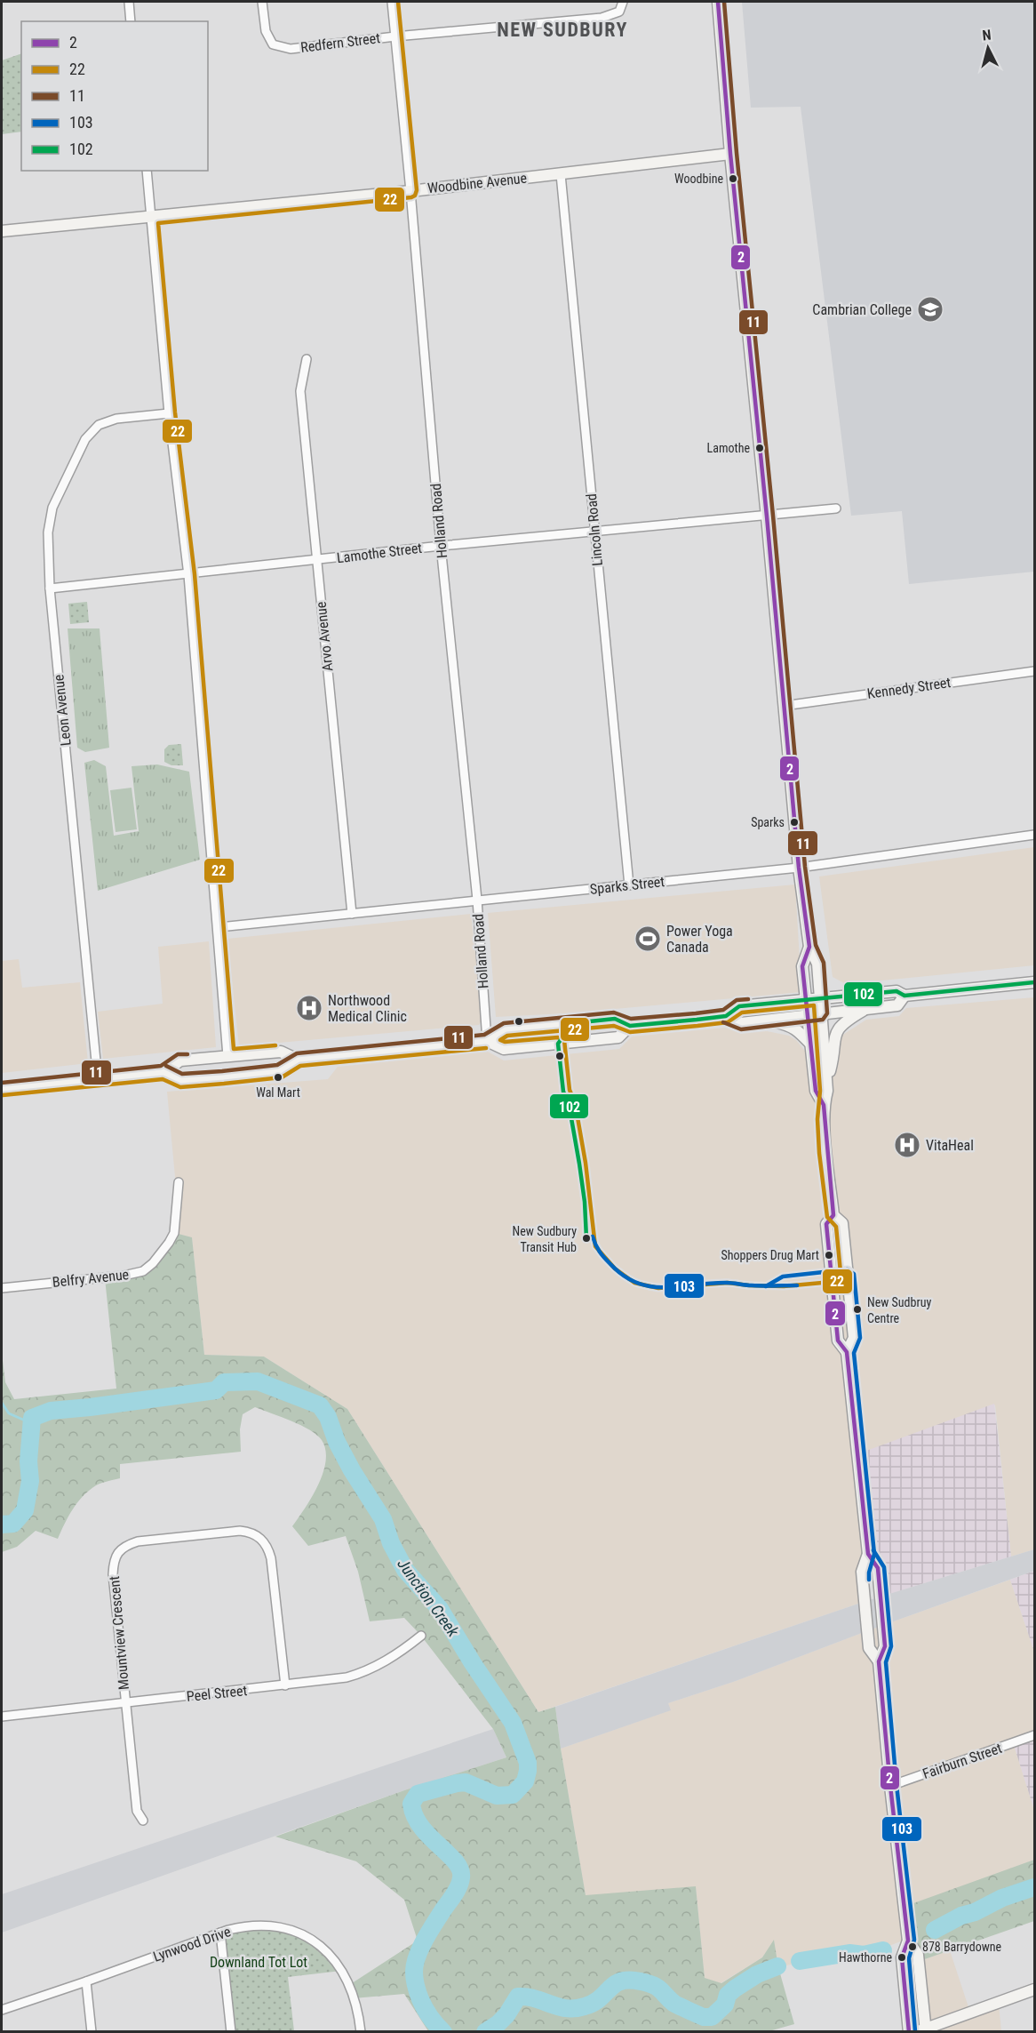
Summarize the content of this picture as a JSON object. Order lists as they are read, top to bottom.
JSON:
{
  "streets": {
    "main road": ["Woodbine Avenue"],
    "street": [
      "Redfern Street",
      "Holland Road",
      "Lincoln Road",
      "Lamothe Street",
      "Arvo Avenue",
      "Kennedy Street",
      "Leon Avenue",
      "Sparks Street",
      "Belfry Avenue",
      "Mountview Crescent",
      "Peel Street",
      "Fairburn Street",
      "Lynwood Drive"
    ]
  },
  "crossings": [
    ["Redfern Street", "Holland Road"],
    ["Woodbine Avenue", "Holland Road"],
    ["Woodbine Avenue", "Lincoln Road"],
    ["Holland Road", "Lamothe Street"],
    ["Holland Road", "Sparks Street"],
    ["Lincoln Road", "Lamothe Street"],
    ["Lincoln Road", "Sparks Street"],
    ["Lamothe Street", "Arvo Avenue"],
    ["Lamothe Street", "Leon Avenue"],
    ["Arvo Avenue", "Sparks Street"],
    ["Mountview Crescent", "Peel Street"]
  ],
  "districts": ["NEW SUDBURY"],
  "water": ["Junction Creek"],
  "parks": ["Downland Tot Lot"],
  "places": {
    "other": [
      "Woodbine",
      "Lamothe",
      "Sparks",
      "Wal Mart",
      "New Sudbury Transit Hub",
      "Shoppers Drug Mart",
      "New Sudbruy Centre",
      "878 Barrydowne",
      "Hawthorne"
    ],
    "school or university": ["Cambrian College"],
    "sports": ["Power Yoga Canada"],
    "hospital": ["Northwood Medical Clinic", "VitaHeal"]
  },
  "lines": [
    "transit line 2",
    "transit line 22",
    "transit line 11",
    "transit line 102",
    "transit line 103"
  ],
  "legend": [
    "2",
    "22",
    "11",
    "103",
    "102"
  ],
  "north": "top"
}
